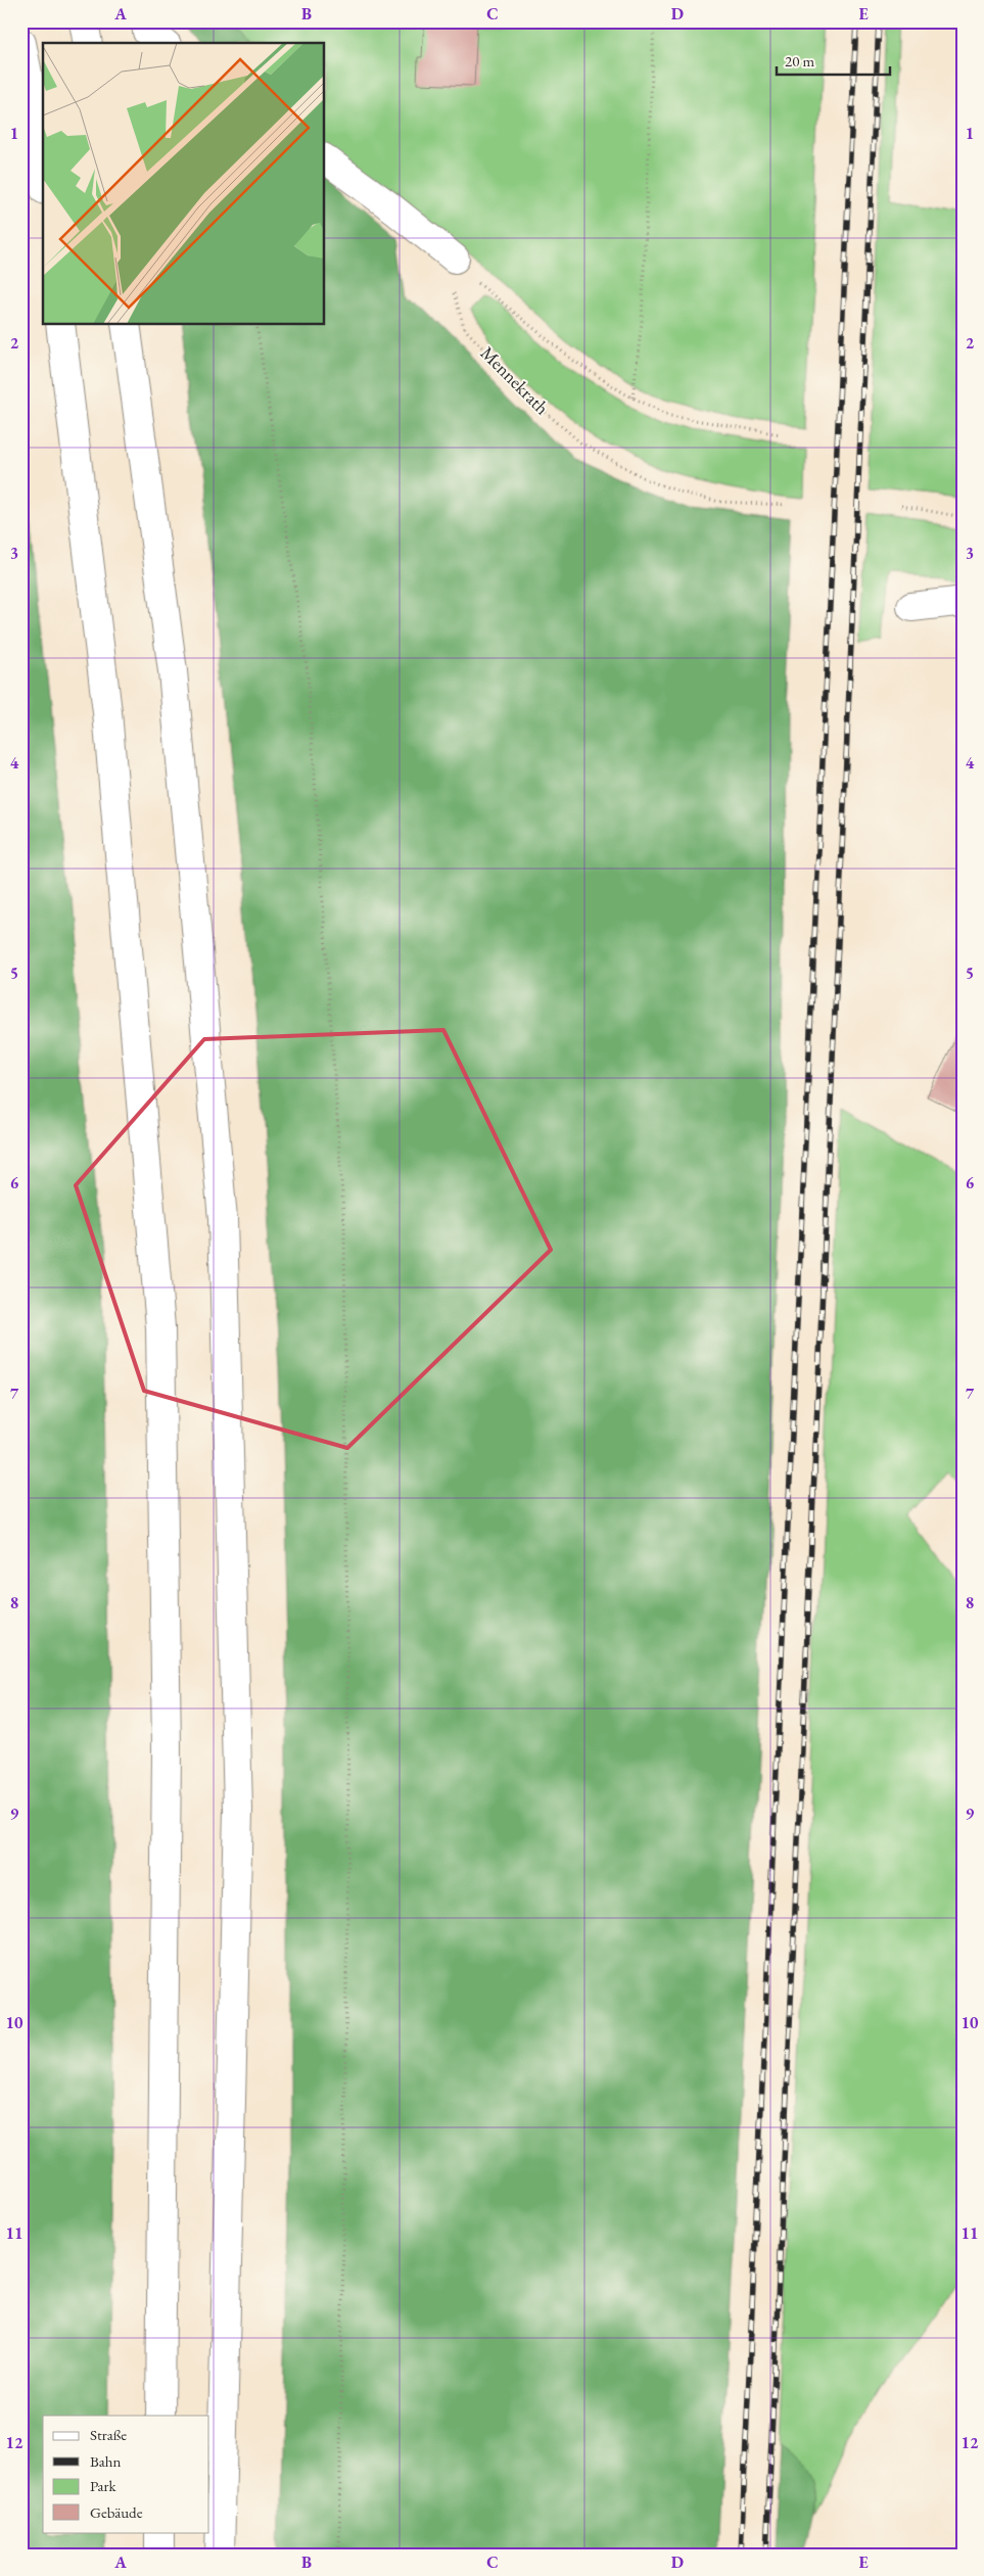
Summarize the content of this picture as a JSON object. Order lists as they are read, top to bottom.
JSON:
{
  "streets": {
    "path": ["Mennekrath"]
  },
  "legend": [
    "Straße",
    "Bahn",
    "Park",
    "Gebäude"
  ],
  "scale_bar": "20 m",
  "grid": {
    "columns": [
      "A",
      "B",
      "C",
      "D",
      "E"
    ],
    "rows": [
      "1",
      "2",
      "3",
      "4",
      "5",
      "6",
      "7",
      "8",
      "9",
      "10",
      "11",
      "12"
    ]
  }
}
